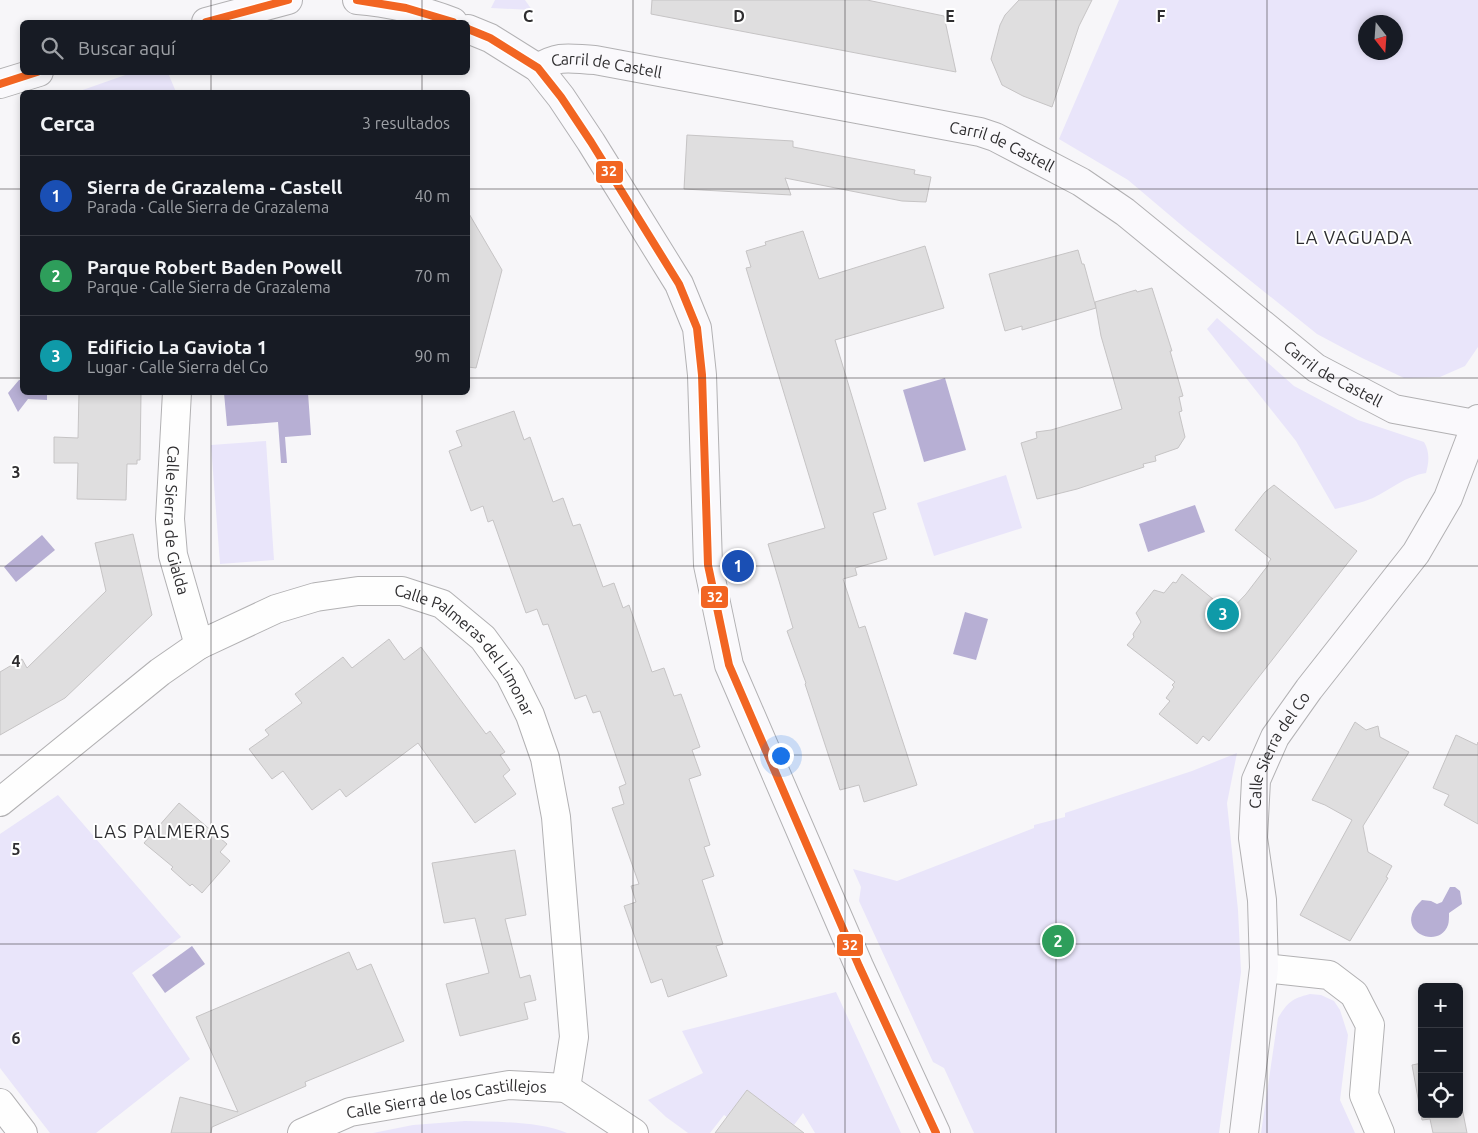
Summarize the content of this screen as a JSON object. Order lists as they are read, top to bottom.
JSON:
{
  "streets": {
    "street": [
      "Carril de Castell",
      "Calle Sierra de Gialda",
      "Calle Palmeras del Limonar",
      "Calle Sierra del Co",
      "Calle Sierra de los Castillejos"
    ]
  },
  "crossings": [
    ["Carril de Castell", "Calle Sierra del Co"],
    ["Calle Sierra de Gialda", "Calle Palmeras del Limonar"],
    ["Calle Palmeras del Limonar", "Calle Sierra de los Castillejos"]
  ],
  "districts": ["LA VAGUADA", "LAS PALMERAS"],
  "lines": ["transit line 32"],
  "north": "bottom",
  "page": {
    "search": "Buscar aquí",
    "heading": ["Cerca", "3 resultados"],
    "list": [
      {
        "mark": "1",
        "name": "Sierra de Grazalema - Castell",
        "note": "Parada · Calle Sierra de Grazalema",
        "value": "40 m"
      },
      {
        "mark": "2",
        "name": "Parque Robert Baden Powell",
        "note": "Parque · Calle Sierra de Grazalema",
        "value": "70 m"
      },
      {
        "mark": "3",
        "name": "Edificio La Gaviota 1",
        "note": "Lugar · Calle Sierra del Co",
        "value": "90 m"
      }
    ],
    "pins": ["1", "3", "2"],
    "map_buttons": ["+", "−"]
  },
  "grid": {
    "columns": [
      "C",
      "D",
      "E",
      "F"
    ],
    "rows": [
      "3",
      "4",
      "5",
      "6"
    ]
  }
}
